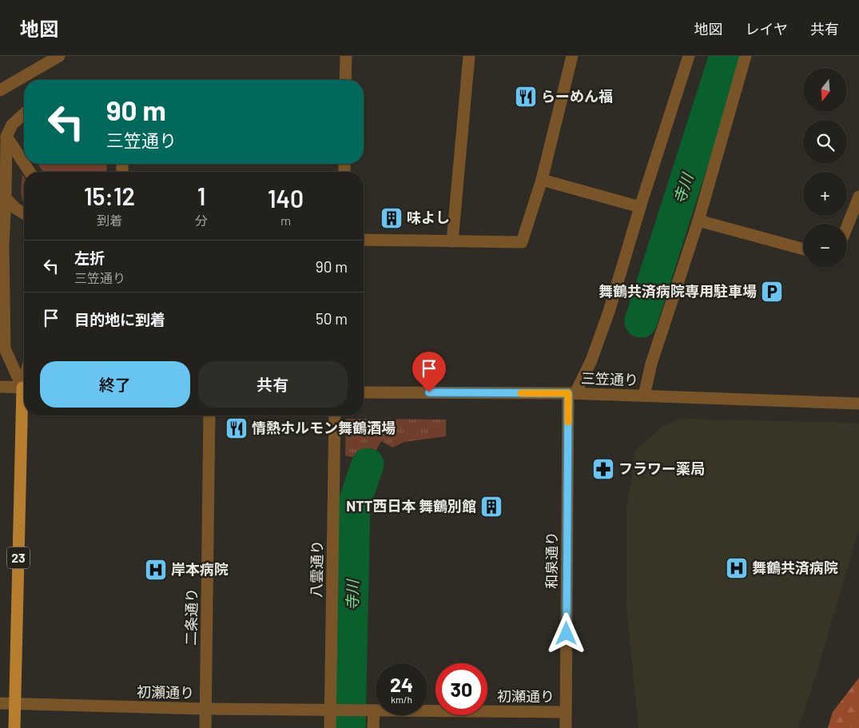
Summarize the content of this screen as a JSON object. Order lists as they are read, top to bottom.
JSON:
{
  "streets": {
    "main road": ["23"],
    "street": [
      "三笠通り",
      "和泉通り",
      "八雲通り",
      "二条通り",
      "初瀬通り"
    ]
  },
  "crossings": [
    ["三笠通り", "和泉通り"],
    ["23", "初瀬通り"],
    ["和泉通り", "初瀬通り"],
    ["八雲通り", "初瀬通り"],
    ["二条通り", "初瀬通り"]
  ],
  "water": ["寺川"],
  "places": {
    "restaurant": ["らーめん福", "情熱ホルモン舞鶴酒場"],
    "building": ["味よし", "NTT西日本 舞鶴別館"],
    "parking": ["舞鶴共済病院専用駐車場"],
    "pharmacy": ["フラワー薬局"],
    "hospital": ["舞鶴共済病院", "岸本病院"]
  },
  "north": "bottom",
  "page": {
    "header": "地図",
    "nav": ["地図", "レイヤ", "共有"],
    "map_buttons": ["+", "−"],
    "turn": ["90 m", "三笠通り"],
    "eta": [
      "15:12",
      "到着",
      "1",
      "分",
      "140",
      "m"
    ],
    "list": [
      {
        "name": "左折",
        "note": "三笠通り",
        "value": "90 m"
      },
      {
        "name": "目的地に到着",
        "value": "50 m"
      }
    ],
    "buttons": ["終了", "共有"],
    "speed": "24 km/h",
    "limit": "30"
  }
}
